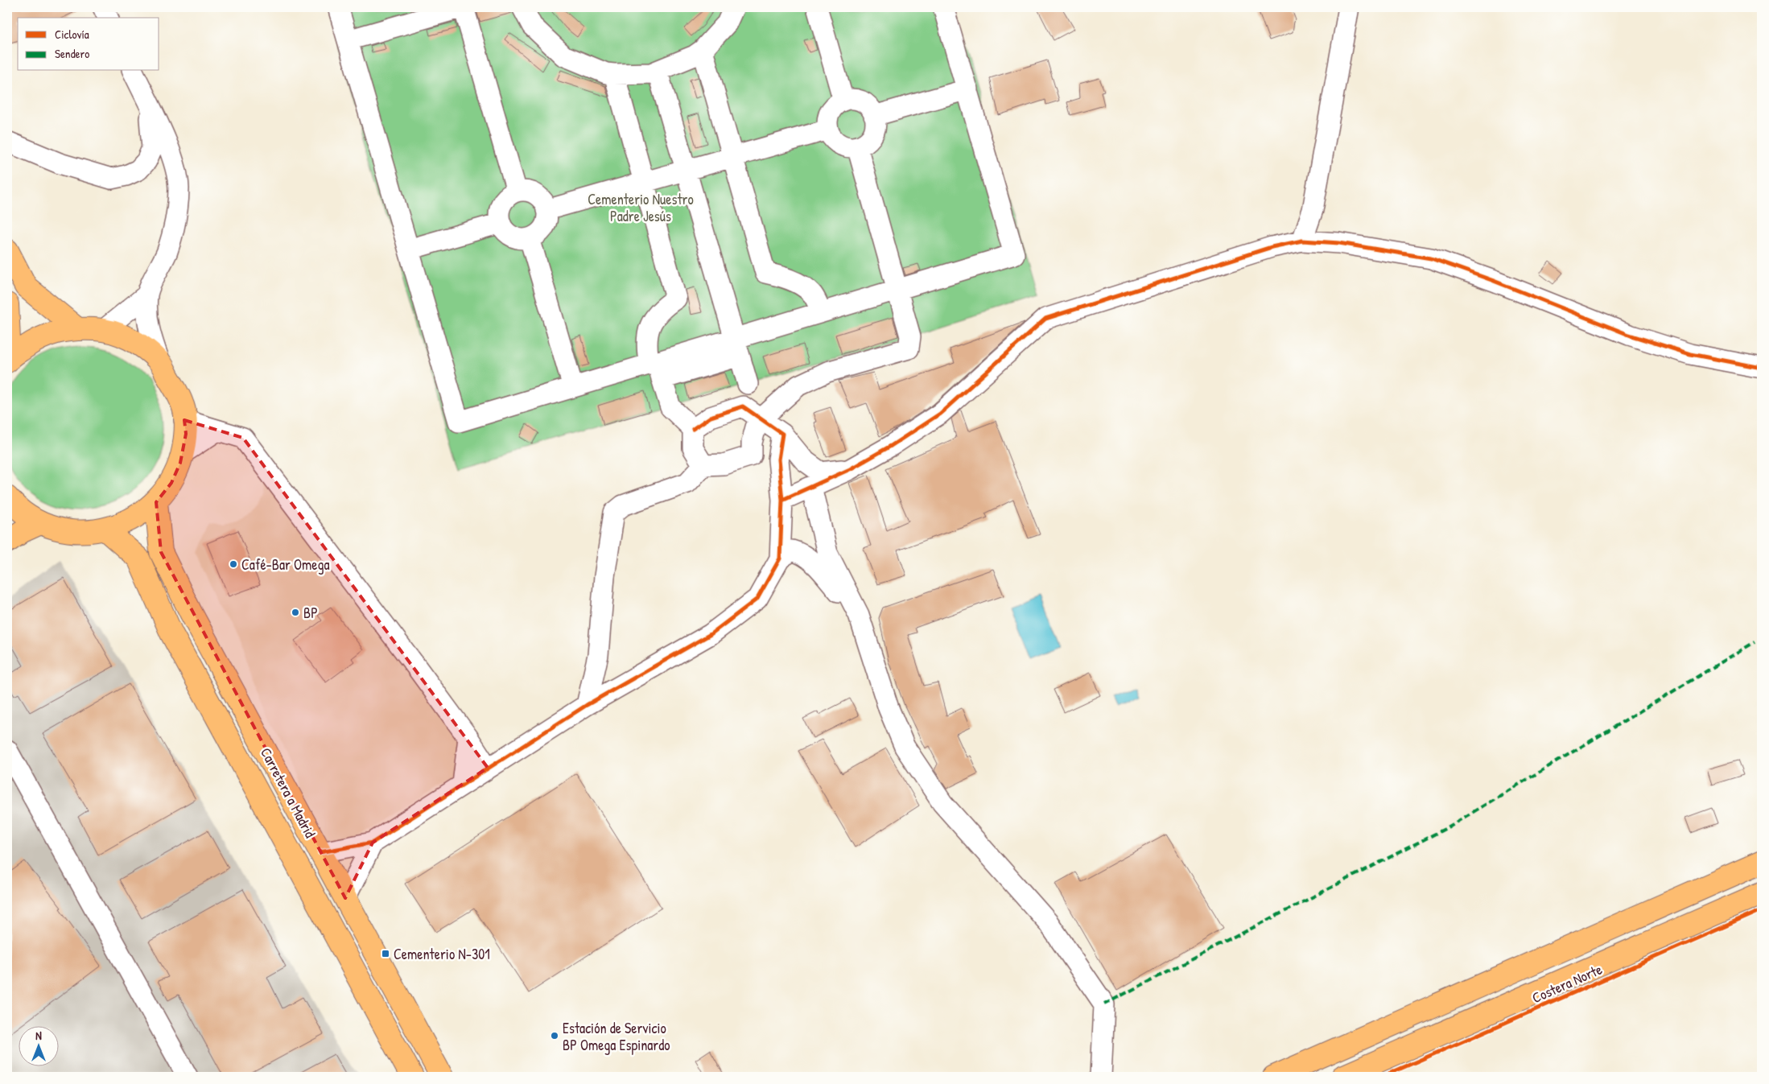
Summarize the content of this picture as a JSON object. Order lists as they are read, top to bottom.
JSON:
{
  "streets": {
    "main road": ["Carretera a Madrid", "Costera Norte"]
  },
  "parks": ["Cementerio Nuestro Padre Jesús"],
  "places": {
    "other": ["Café-Bar Omega", "BP", "Estación de Servicio BP Omega Espinardo"],
    "transit": ["Cementerio N-301"]
  },
  "legend": ["Ciclovía", "Sendero"],
  "north": "top"
}
